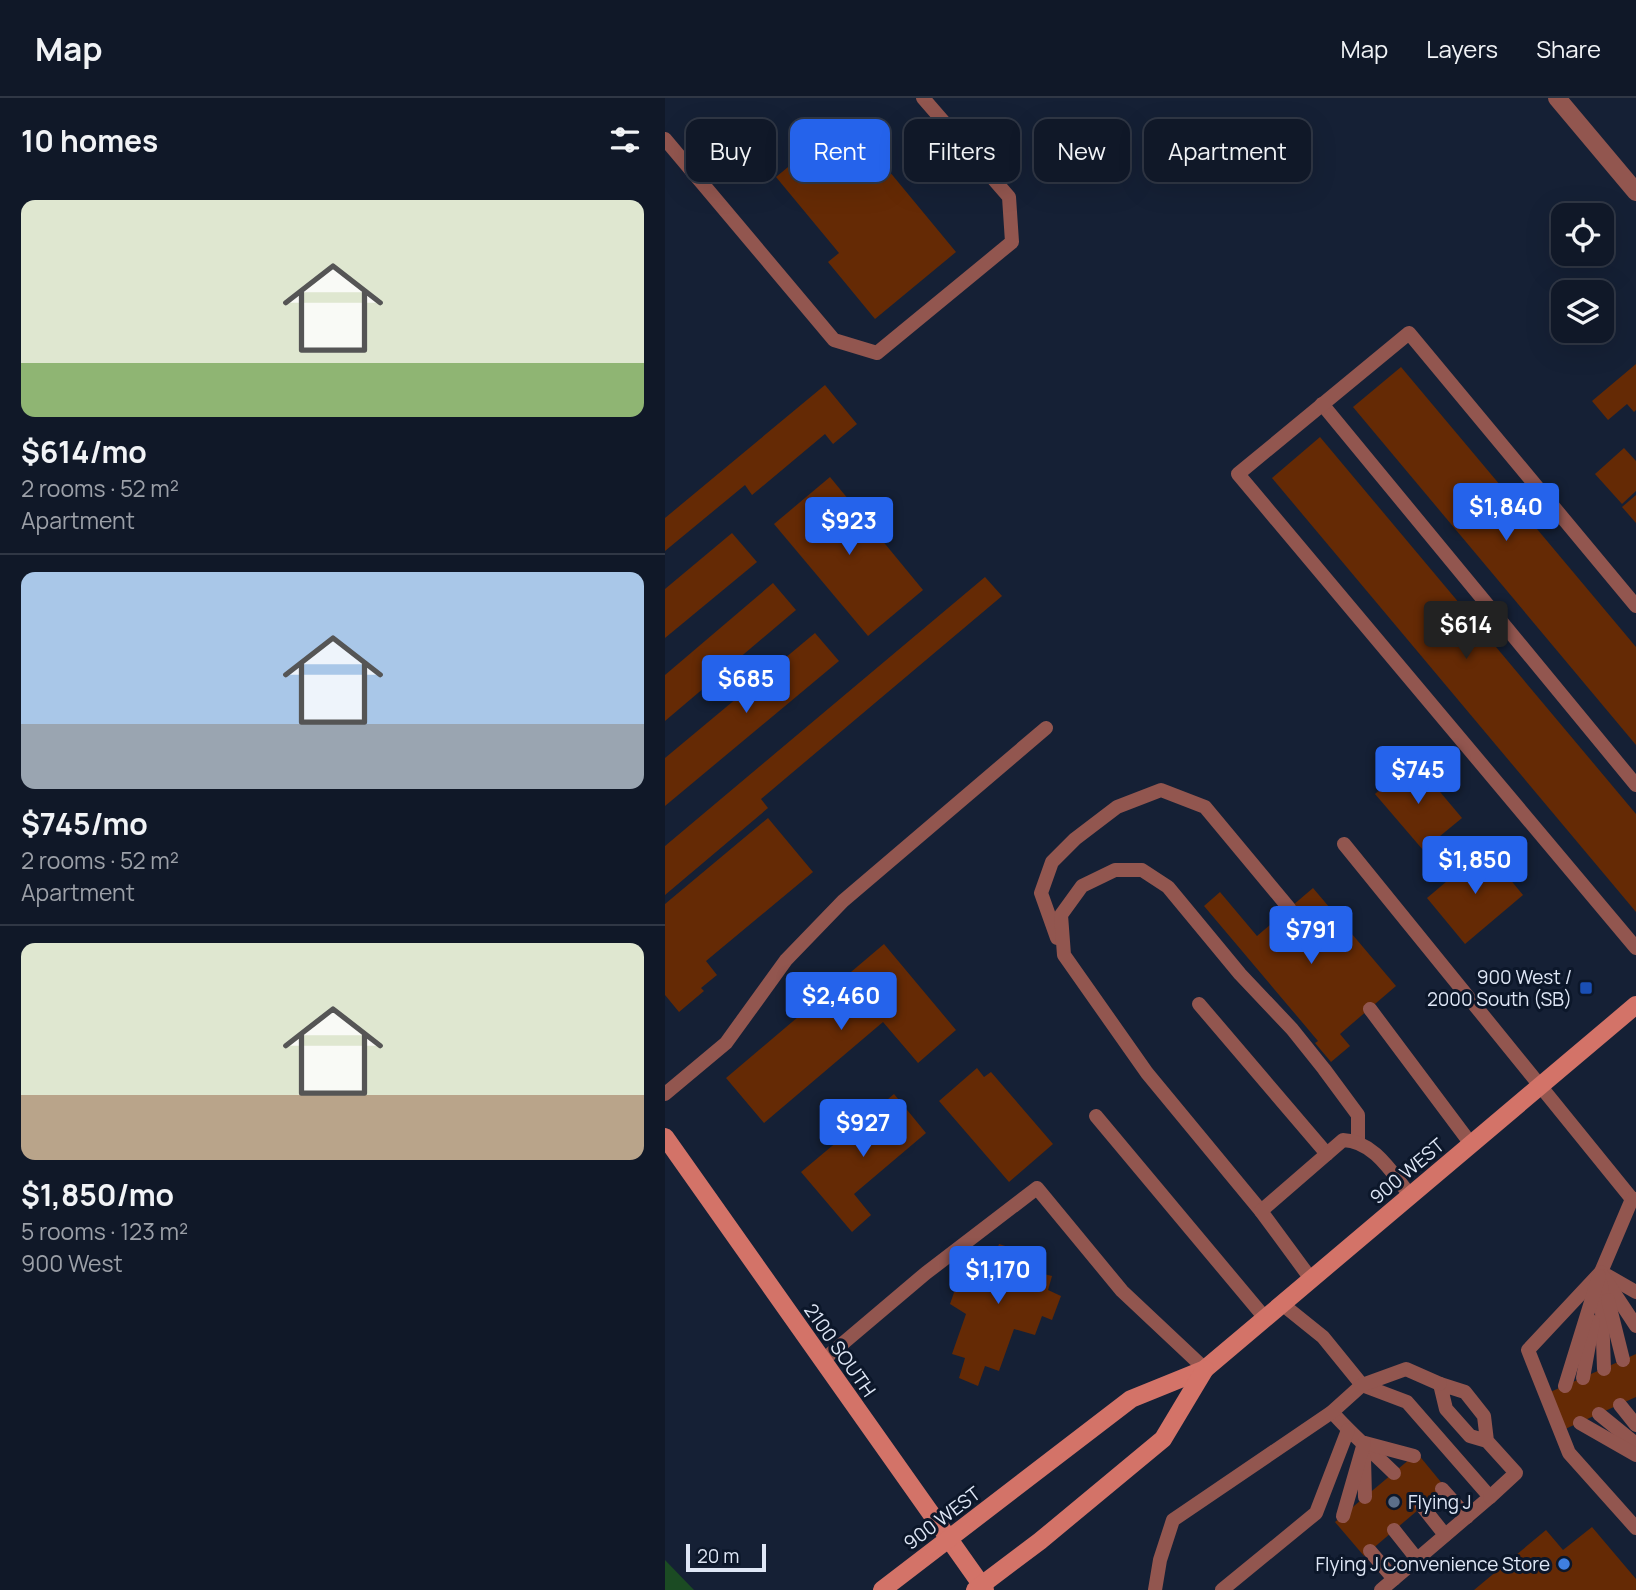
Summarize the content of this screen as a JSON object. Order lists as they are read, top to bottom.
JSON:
{
  "streets": {
    "main road": ["900 WEST", "2100 SOUTH"]
  },
  "crossings": [
    ["900 WEST", "2100 SOUTH"]
  ],
  "places": {
    "transit": ["900 West / 2000 South (SB)"],
    "other": ["Flying J", "Flying J Convenience Store"]
  },
  "scale_bar": "20 m",
  "page": {
    "header": "Map",
    "nav": ["Map", "Layers", "Share"],
    "heading": "10 homes",
    "chip": [
      "Buy",
      "Rent",
      "Filters",
      "New",
      "Apartment"
    ],
    "list": [
      {
        "name": "$614/mo",
        "note": "2 rooms · 52 m² · Apartment"
      },
      {
        "name": "$745/mo",
        "note": "2 rooms · 52 m² · Apartment"
      },
      {
        "name": "$1,850/mo",
        "note": "5 rooms · 123 m² · 900 West"
      }
    ],
    "price": [
      "$1,840",
      "$923",
      "$614",
      "$685",
      "$745",
      "$1,850",
      "$791",
      "$2,460",
      "$927",
      "$1,170"
    ],
    "scale": "20 m"
  }
}
